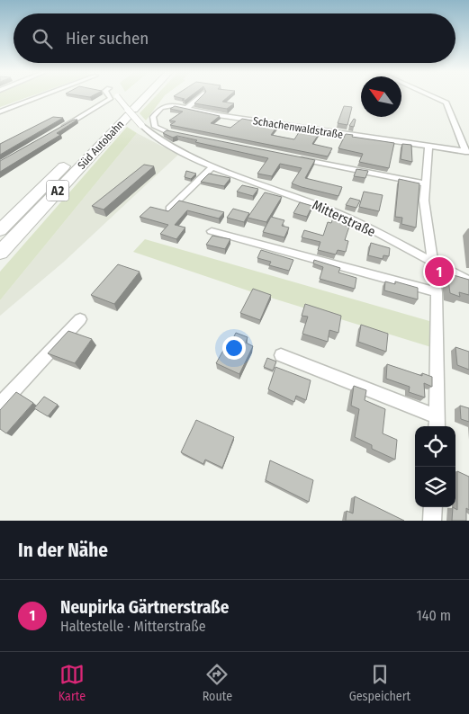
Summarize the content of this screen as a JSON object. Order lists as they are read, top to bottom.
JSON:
{
  "streets": {
    "highway": ["Süd Autobahn", "A2"],
    "street": ["Schachenwaldstraße", "Mitterstraße"]
  },
  "crossings": [
    ["Süd Autobahn", "Mitterstraße"]
  ],
  "north": "top left",
  "page": {
    "search": "Hier suchen",
    "pins": "1",
    "heading": "In der Nähe",
    "list": [
      {
        "mark": "1",
        "name": "Neupirka Gärtnerstraße",
        "note": "Haltestelle · Mitterstraße",
        "value": "140 m"
      }
    ],
    "nav": ["Karte", "Route", "Gespeichert"]
  }
}
